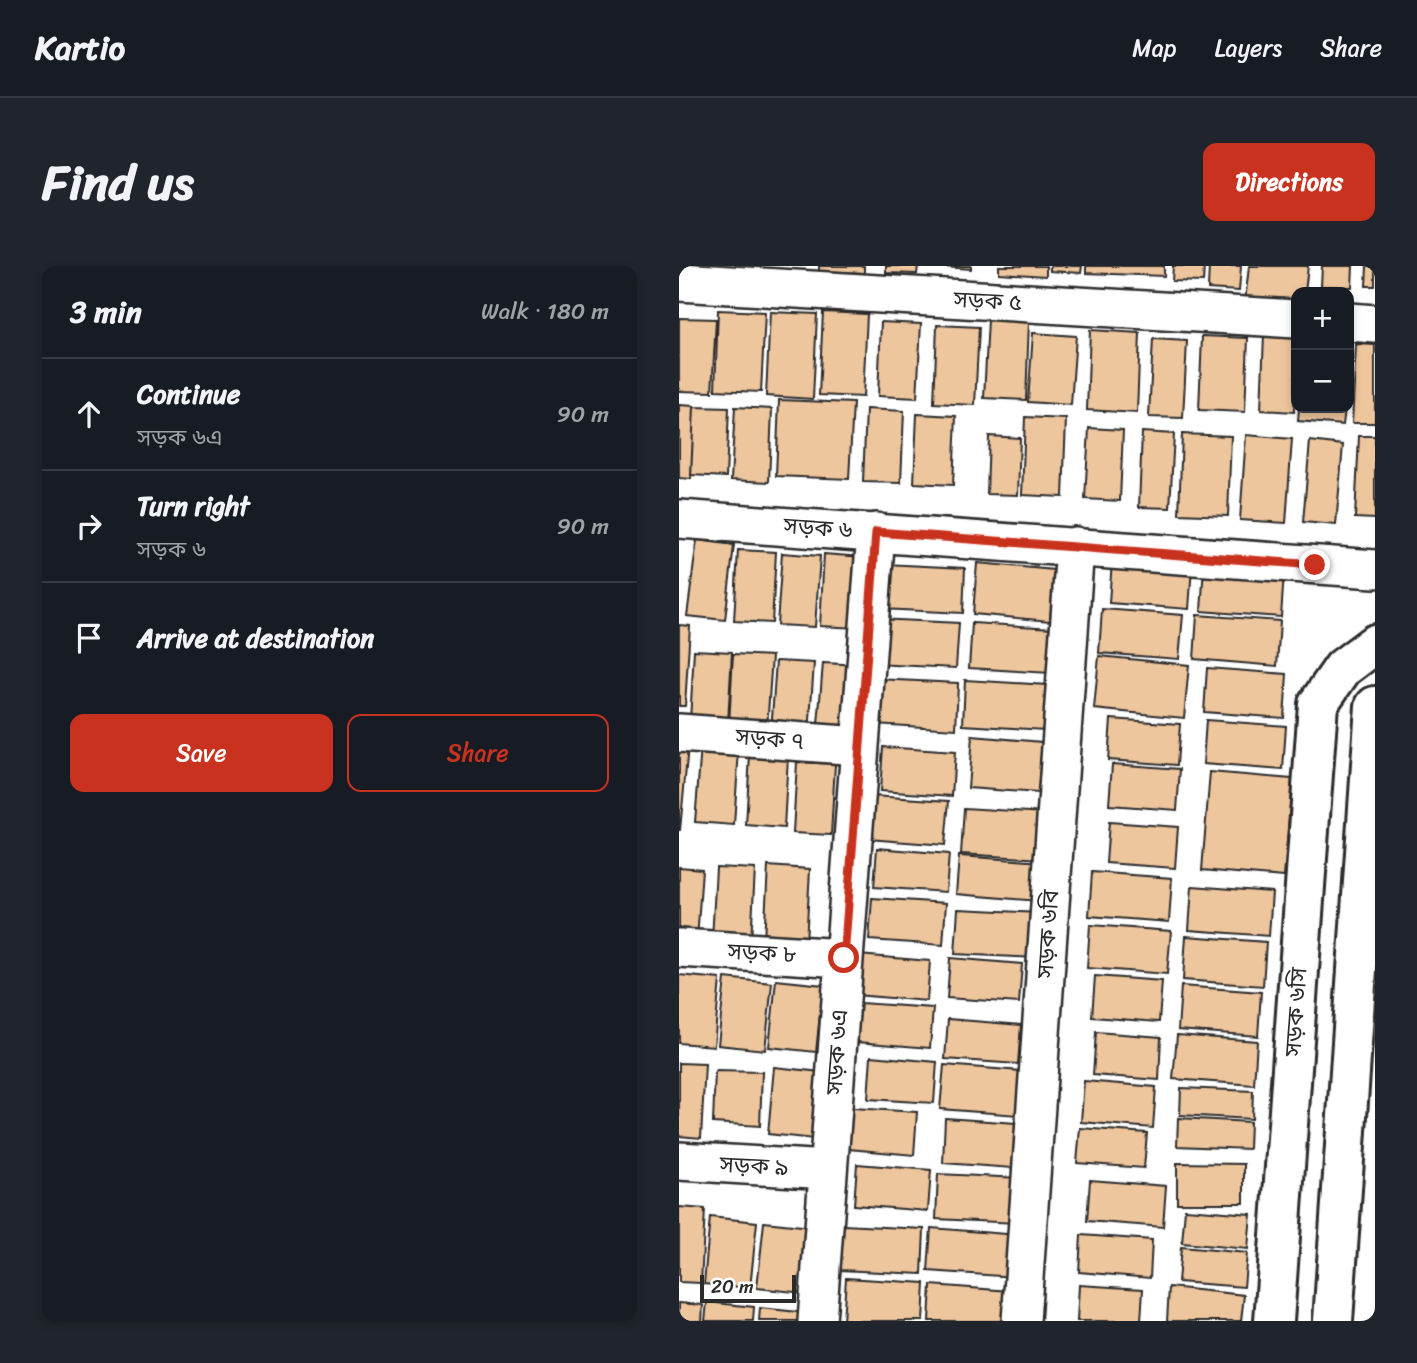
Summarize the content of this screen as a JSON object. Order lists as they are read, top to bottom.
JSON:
{
  "streets": {
    "street": [
      "সড়ক ৫",
      "সড়ক ৬",
      "সড়ক ৭",
      "সড়ক ৬বি",
      "সড়ক ৮",
      "সড়ক ৬সি",
      "সড়ক ৬এ",
      "সড়ক ৯"
    ]
  },
  "crossings": [
    ["সড়ক ৬", "সড়ক ৬বি"],
    ["সড়ক ৬", "সড়ক ৬এ"],
    ["সড়ক ৭", "সড়ক ৬এ"],
    ["সড়ক ৮", "সড়ক ৬এ"],
    ["সড়ক ৬এ", "সড়ক ৯"]
  ],
  "scale_bar": "20 m",
  "page": {
    "header": "Kartio",
    "nav": ["Map", "Layers", "Share"],
    "title": "Find us",
    "buttons": [
      "Directions",
      ["Save", "Share"]
    ],
    "heading": ["3 min", "Walk · 180 m"],
    "map_buttons": ["+", "−"],
    "list": [
      ["Continue", "সড়ক ৬এ", "90 m"],
      ["Turn right", "সড়ক ৬", "90 m"],
      "Arrive at destination"
    ],
    "scale": "20 m"
  }
}
